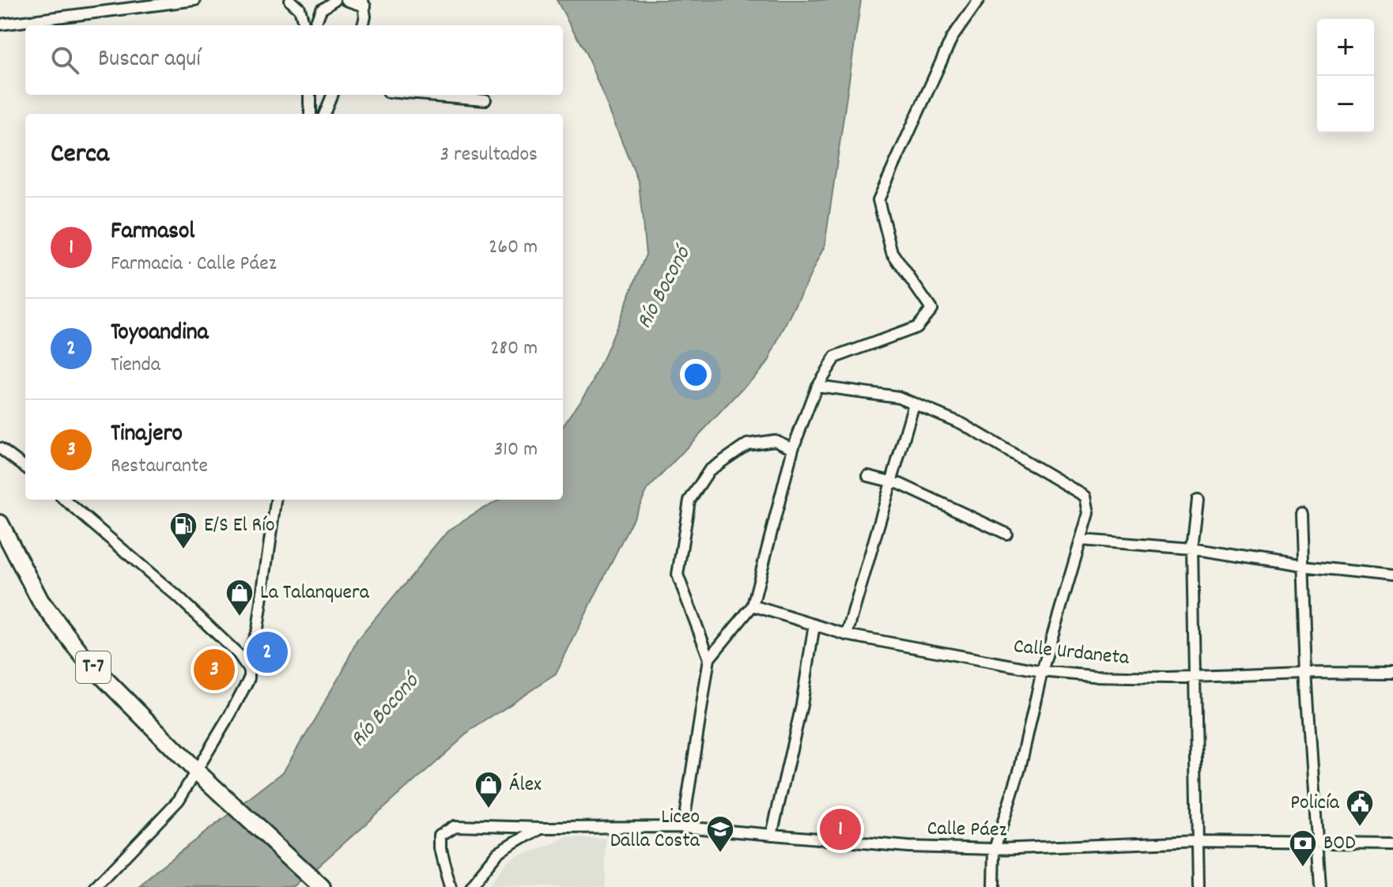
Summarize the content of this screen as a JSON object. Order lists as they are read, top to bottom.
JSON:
{
  "streets": {
    "main road": ["T-7"],
    "street": ["Calle Urdaneta", "Calle Páez"]
  },
  "water": ["Río Boconó"],
  "places": {
    "fuel station": ["E/S El Río"],
    "shop": ["La Talanquera", "Álex"],
    "public building": ["Policía"],
    "school or university": ["Liceo Dalla Costa"],
    "bank": ["BOD"]
  },
  "page": {
    "map_buttons": ["+", "−"],
    "search": "Buscar aquí",
    "heading": ["Cerca", "3 resultados"],
    "list": [
      {
        "mark": "1",
        "name": "Farmasol",
        "note": "Farmacia · Calle Páez",
        "value": "260 m"
      },
      {
        "mark": "2",
        "name": "Toyoandina",
        "note": "Tienda",
        "value": "280 m"
      },
      {
        "mark": "3",
        "name": "Tinajero",
        "note": "Restaurante",
        "value": "310 m"
      }
    ],
    "pins": ["2", "3", "1"]
  }
}
